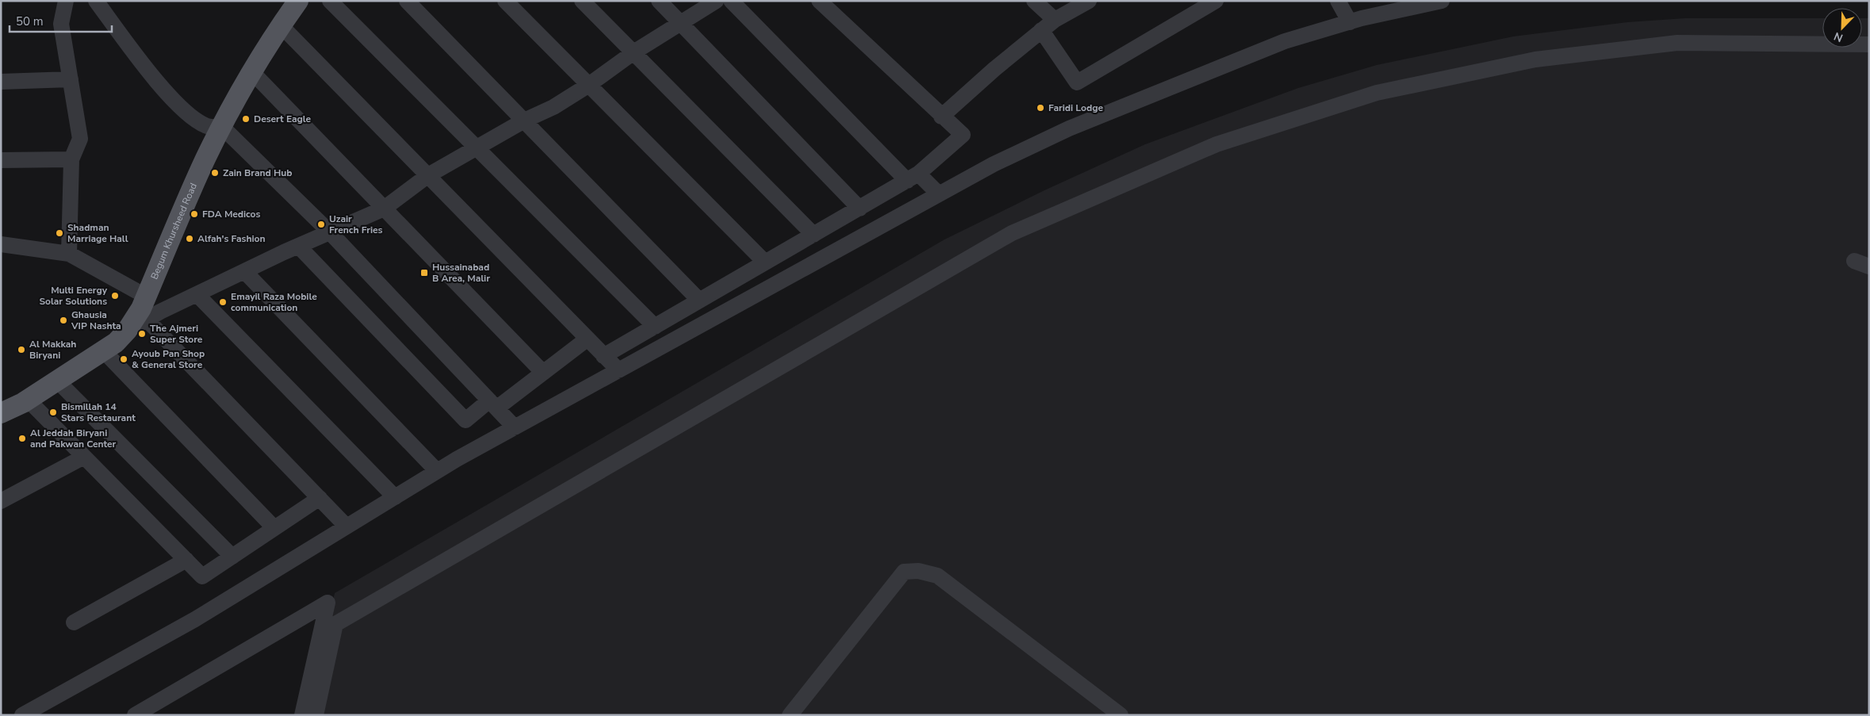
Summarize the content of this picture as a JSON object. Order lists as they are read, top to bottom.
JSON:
{
  "streets": {
    "main road": ["Begum Khursheed Road"]
  },
  "places": {
    "other": [
      "Faridi Lodge",
      "Desert Eagle",
      "Zain Brand Hub",
      "FDA Medicos",
      "Uzair French Fries",
      "Shadman Marriage Hall",
      "Alfah's Fashion",
      "Multi Energy Solar Solutions",
      "Emayil Raza Mobile communication",
      "Ghausia VIP Nashta",
      "The Ajmeri Super Store",
      "Al Makkah Biryani",
      "Ayoub Pan Shop & General Store",
      "Bismillah 14 Stars Restaurant",
      "Al Jeddah Biryani and Pakwan Center"
    ],
    "transit": ["Hussainabad B Area, Malir"]
  },
  "scale_bar": "50 m",
  "north": "bottom left"
}
